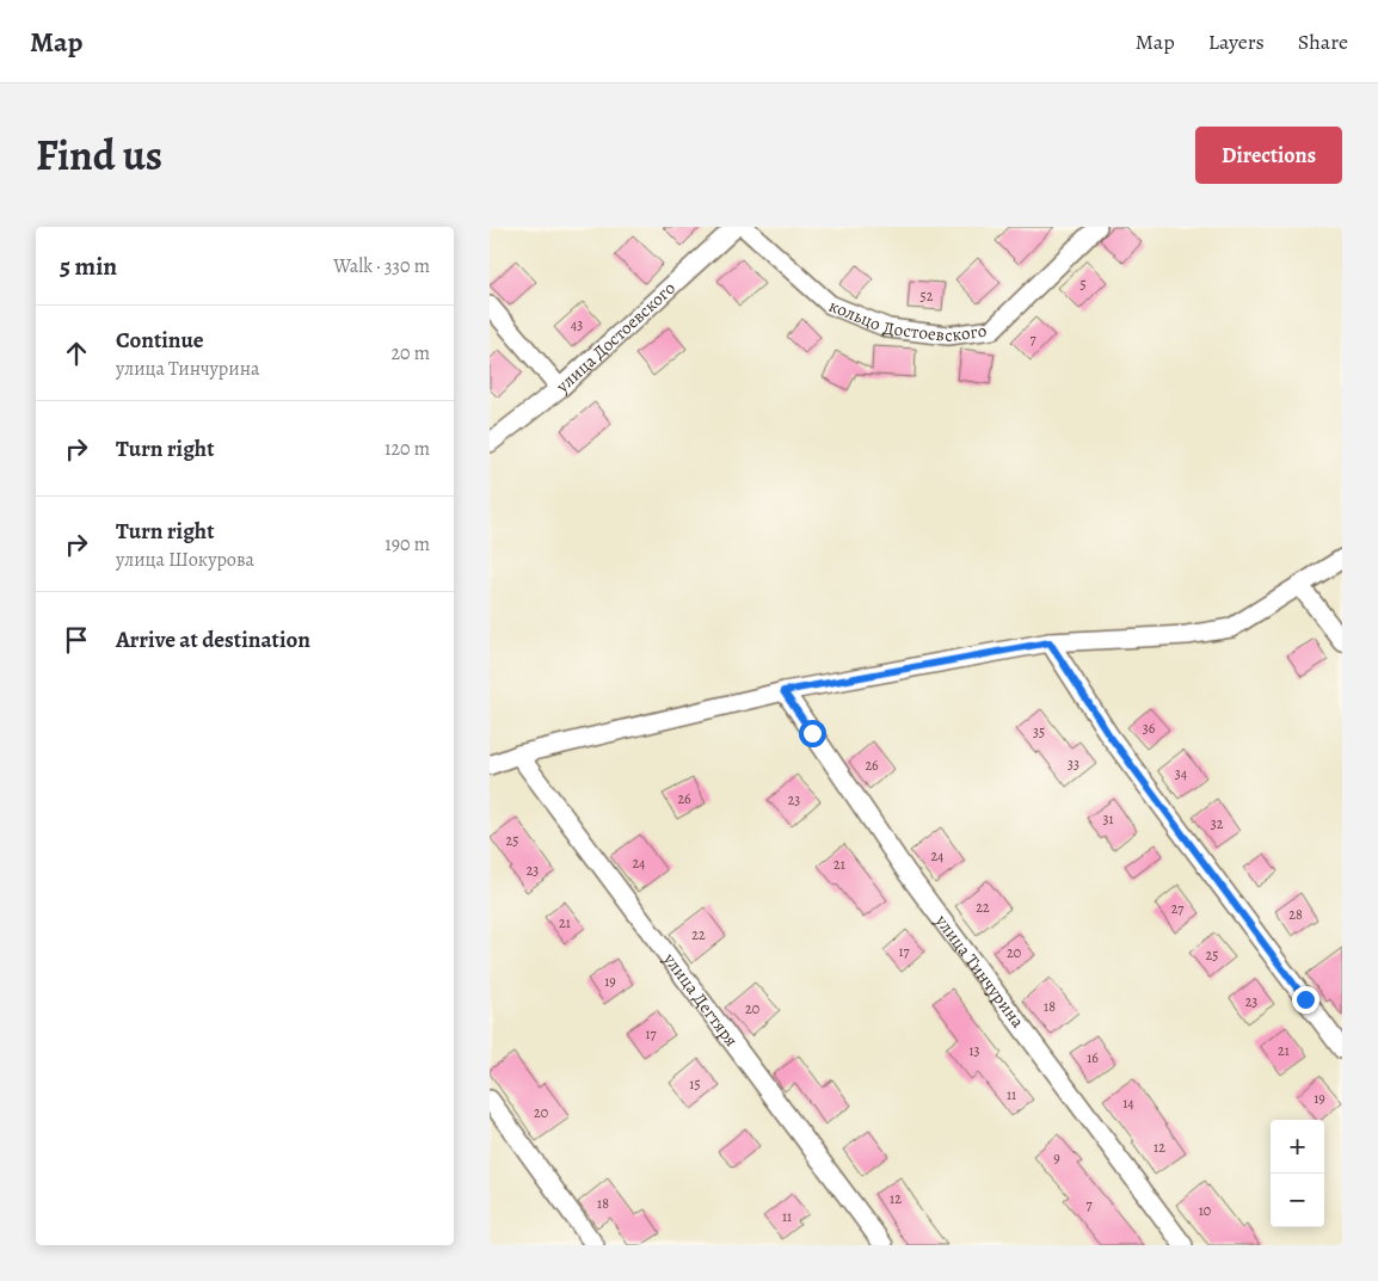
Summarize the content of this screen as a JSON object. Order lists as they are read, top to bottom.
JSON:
{
  "streets": {
    "street": [
      "кольцо Достоевского",
      "улица Достоевского",
      "улица Тинчурина",
      "улица Дегтяря"
    ]
  },
  "house_numbers": [
    "5",
    "52",
    "43",
    "7",
    "36",
    "35",
    "33",
    "26",
    "34",
    "26",
    "23",
    "31",
    "32",
    "25",
    "24",
    "24",
    "21",
    "23",
    "22",
    "27",
    "28",
    "21",
    "22",
    "17",
    "20",
    "25",
    "19",
    "23",
    "18",
    "20",
    "17",
    "13",
    "21",
    "16",
    "15",
    "11",
    "19",
    "14",
    "20",
    "12",
    "9",
    "12",
    "18",
    "7",
    "10",
    "11"
  ],
  "page": {
    "header": "Map",
    "nav": ["Map", "Layers", "Share"],
    "title": "Find us",
    "buttons": "Directions",
    "heading": ["5 min", "Walk · 330 m"],
    "list": [
      ["Continue", "улица Тинчурина", "20 m"],
      ["Turn right", "120 m"],
      ["Turn right", "улица Шокурова", "190 m"],
      "Arrive at destination"
    ],
    "map_buttons": ["+", "−"]
  }
}
